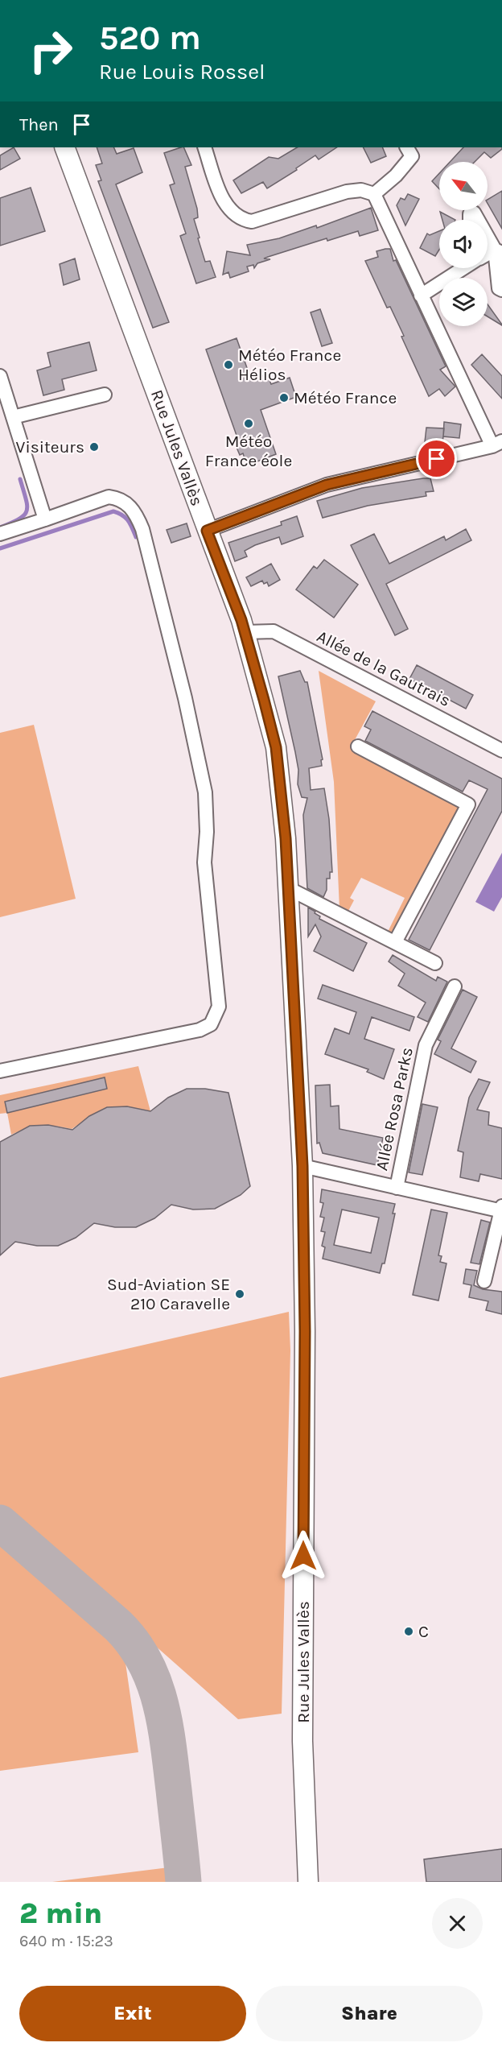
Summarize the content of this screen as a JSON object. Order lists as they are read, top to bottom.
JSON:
{
  "streets": {
    "street": ["Rue Jules Vallès", "Allée de la Gautrais", "Allée Rosa Parks"]
  },
  "crossings": [
    ["Rue Jules Vallès", "Allée de la Gautrais"]
  ],
  "places": [
    "Météo France Hélios",
    "Météo France",
    "Météo France éole",
    "Visiteurs",
    "Sud-Aviation SE 210 Caravelle",
    "C"
  ],
  "north": "top left",
  "page": {
    "turn": ["520 m", "Rue Louis Rossel"],
    "then": "Then",
    "heading": ["2 min", "640 m · 15:23"],
    "buttons": ["Exit", "Share"]
  }
}
